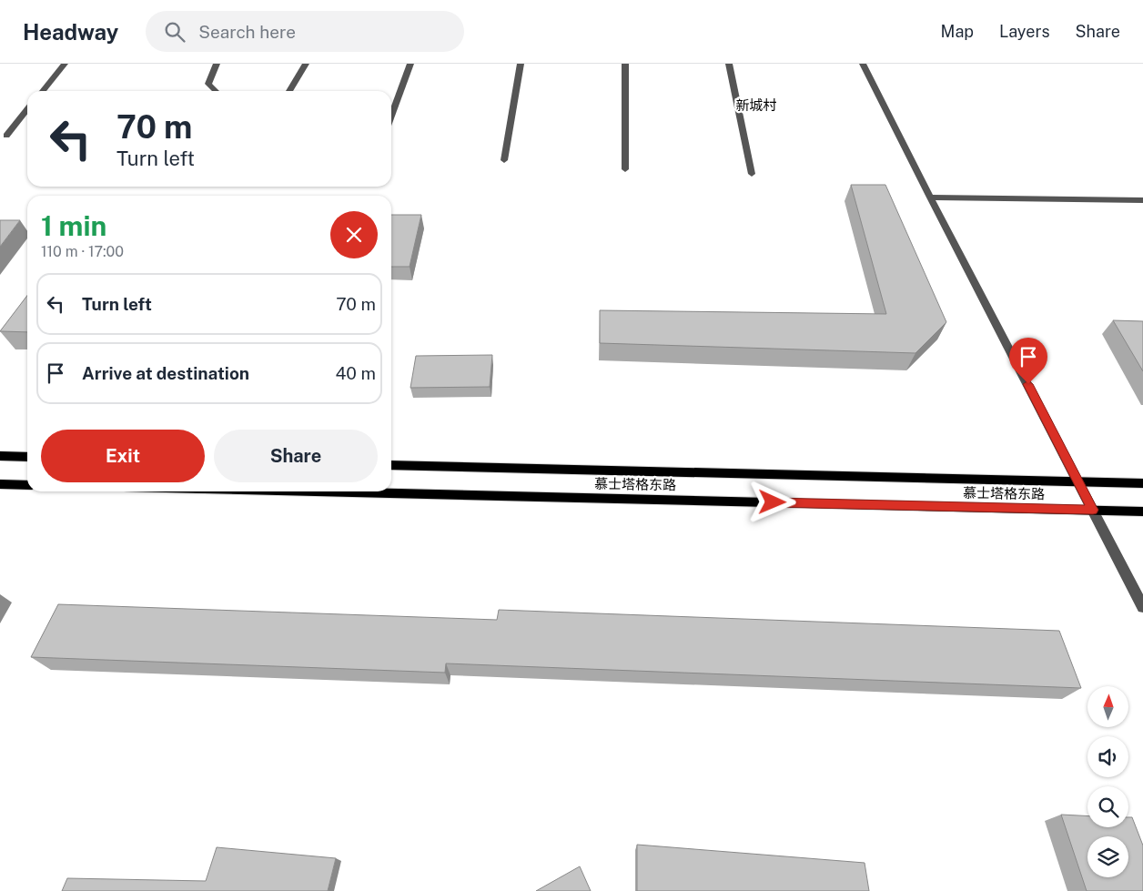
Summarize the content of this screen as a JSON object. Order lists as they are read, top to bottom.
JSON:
{
  "streets": {
    "main road": ["慕士塔格东路"]
  },
  "districts": ["新城村"],
  "north": "top",
  "page": {
    "header": "Headway",
    "search": "Search here",
    "nav": ["Map", "Layers", "Share"],
    "turn": ["70 m", "Turn left"],
    "heading": ["1 min", "110 m · 17:00"],
    "list": [
      {
        "name": "Turn left",
        "value": "70 m"
      },
      {
        "name": "Arrive at destination",
        "value": "40 m"
      }
    ],
    "buttons": ["Exit", "Share"]
  }
}
